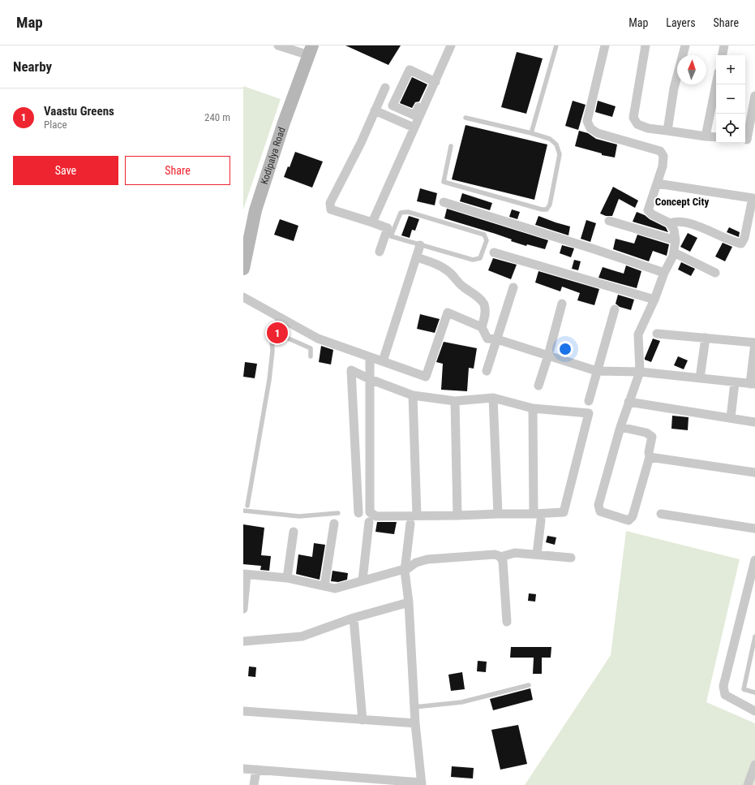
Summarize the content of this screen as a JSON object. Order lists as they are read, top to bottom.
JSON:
{
  "streets": {
    "main road": ["Kodipalya Road"]
  },
  "districts": ["Concept City"],
  "north": "top",
  "page": {
    "header": "Map",
    "nav": ["Map", "Layers", "Share"],
    "heading": "Nearby",
    "map_buttons": ["+", "−"],
    "list": [
      {
        "mark": "1",
        "name": "Vaastu Greens",
        "note": "Place",
        "value": "240 m"
      }
    ],
    "buttons": ["Save", "Share"],
    "pins": "1"
  }
}
